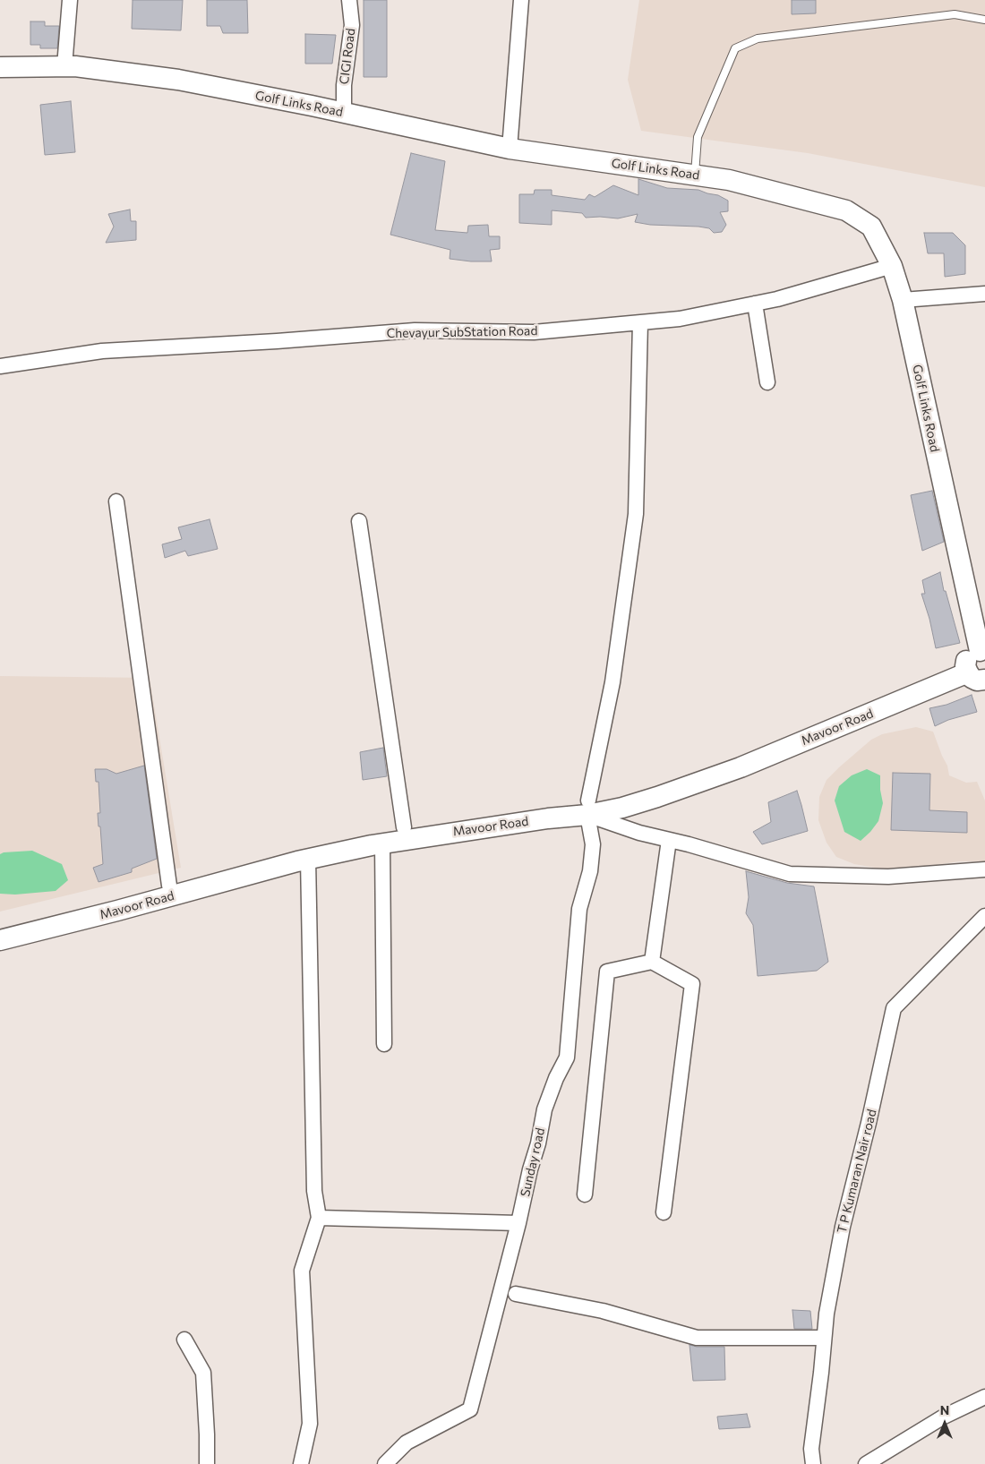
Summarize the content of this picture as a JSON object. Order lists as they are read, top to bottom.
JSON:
{
  "streets": {
    "main road": ["Golf Links Road", "Mavoor Road"],
    "street": [
      "CIGI Road",
      "Chevayur SubStation Road",
      "Sunday road",
      "T P Kumaran Nair road"
    ]
  },
  "crossings": [
    ["CIGI Road", "Golf Links Road"],
    ["Golf Links Road", "Chevayur SubStation Road"],
    ["Golf Links Road", "Mavoor Road"],
    ["Mavoor Road", "Sunday road"]
  ],
  "north": "top"
}
